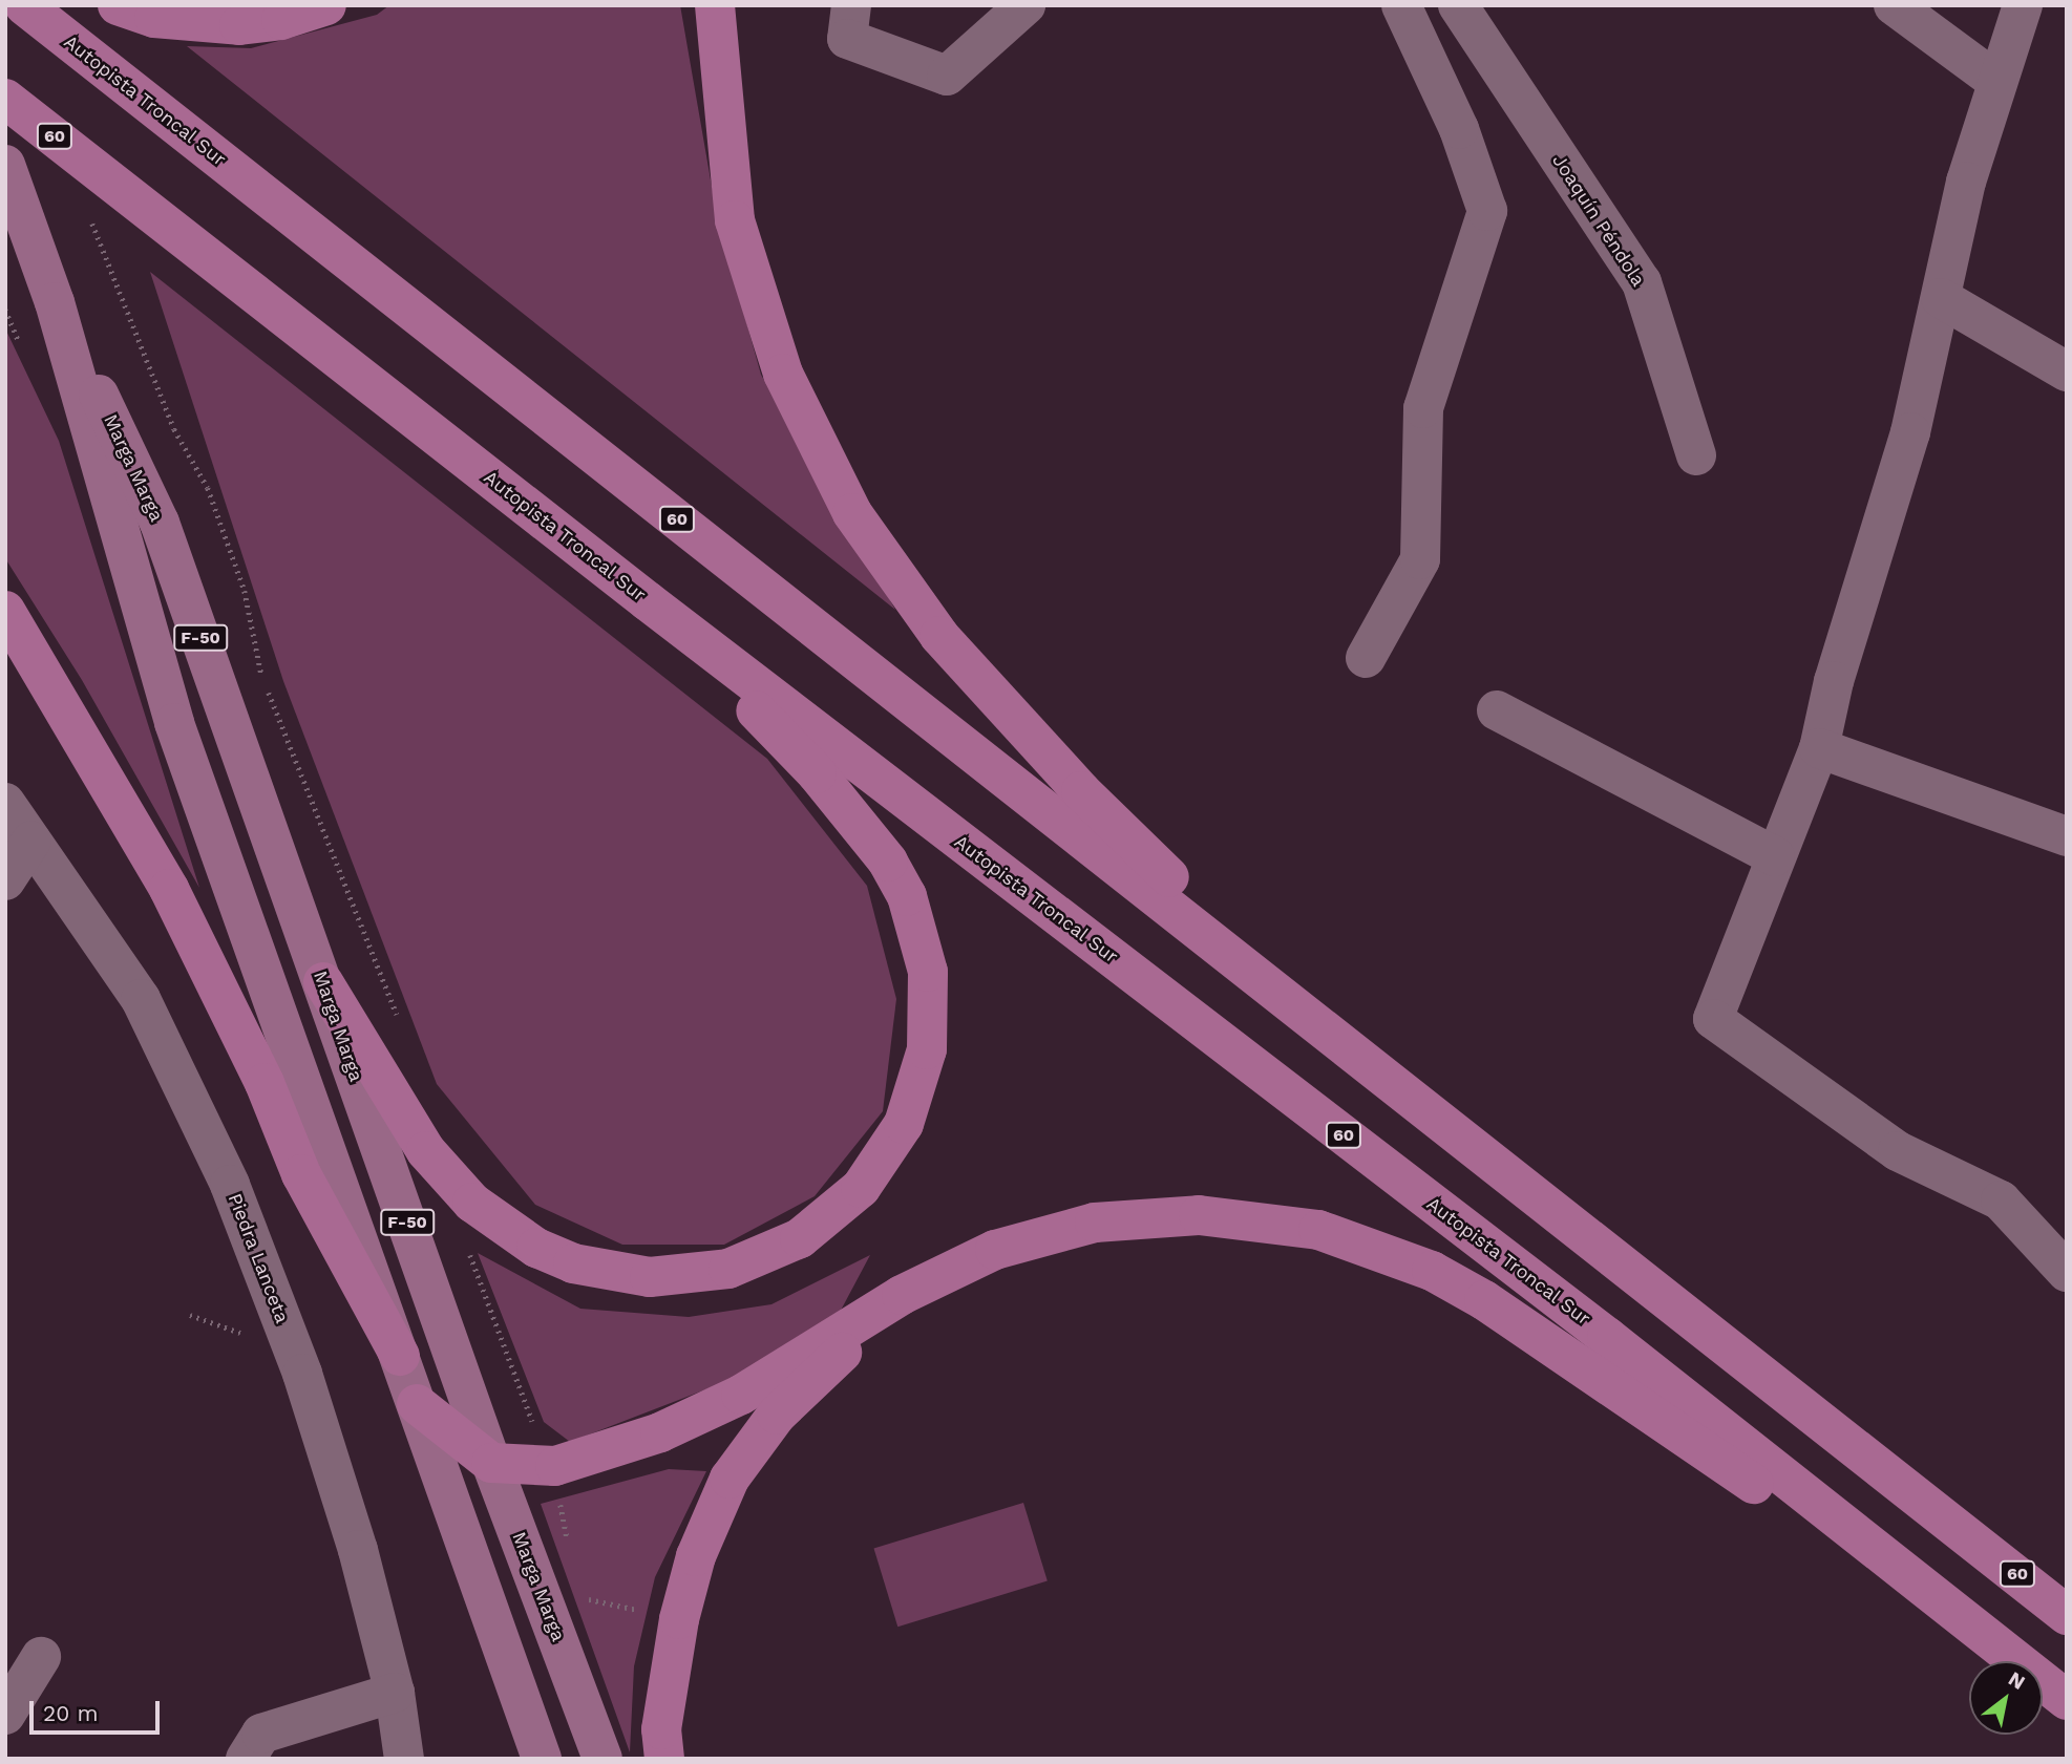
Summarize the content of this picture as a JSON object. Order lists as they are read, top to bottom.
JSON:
{
  "streets": {
    "highway": ["Autopista Troncal Sur", "60"],
    "main road": ["Marga Marga", "F-50"],
    "street": ["Joaquín Péndola", "Piedra Lanceta"]
  },
  "scale_bar": "20 m",
  "north": "top right"
}
